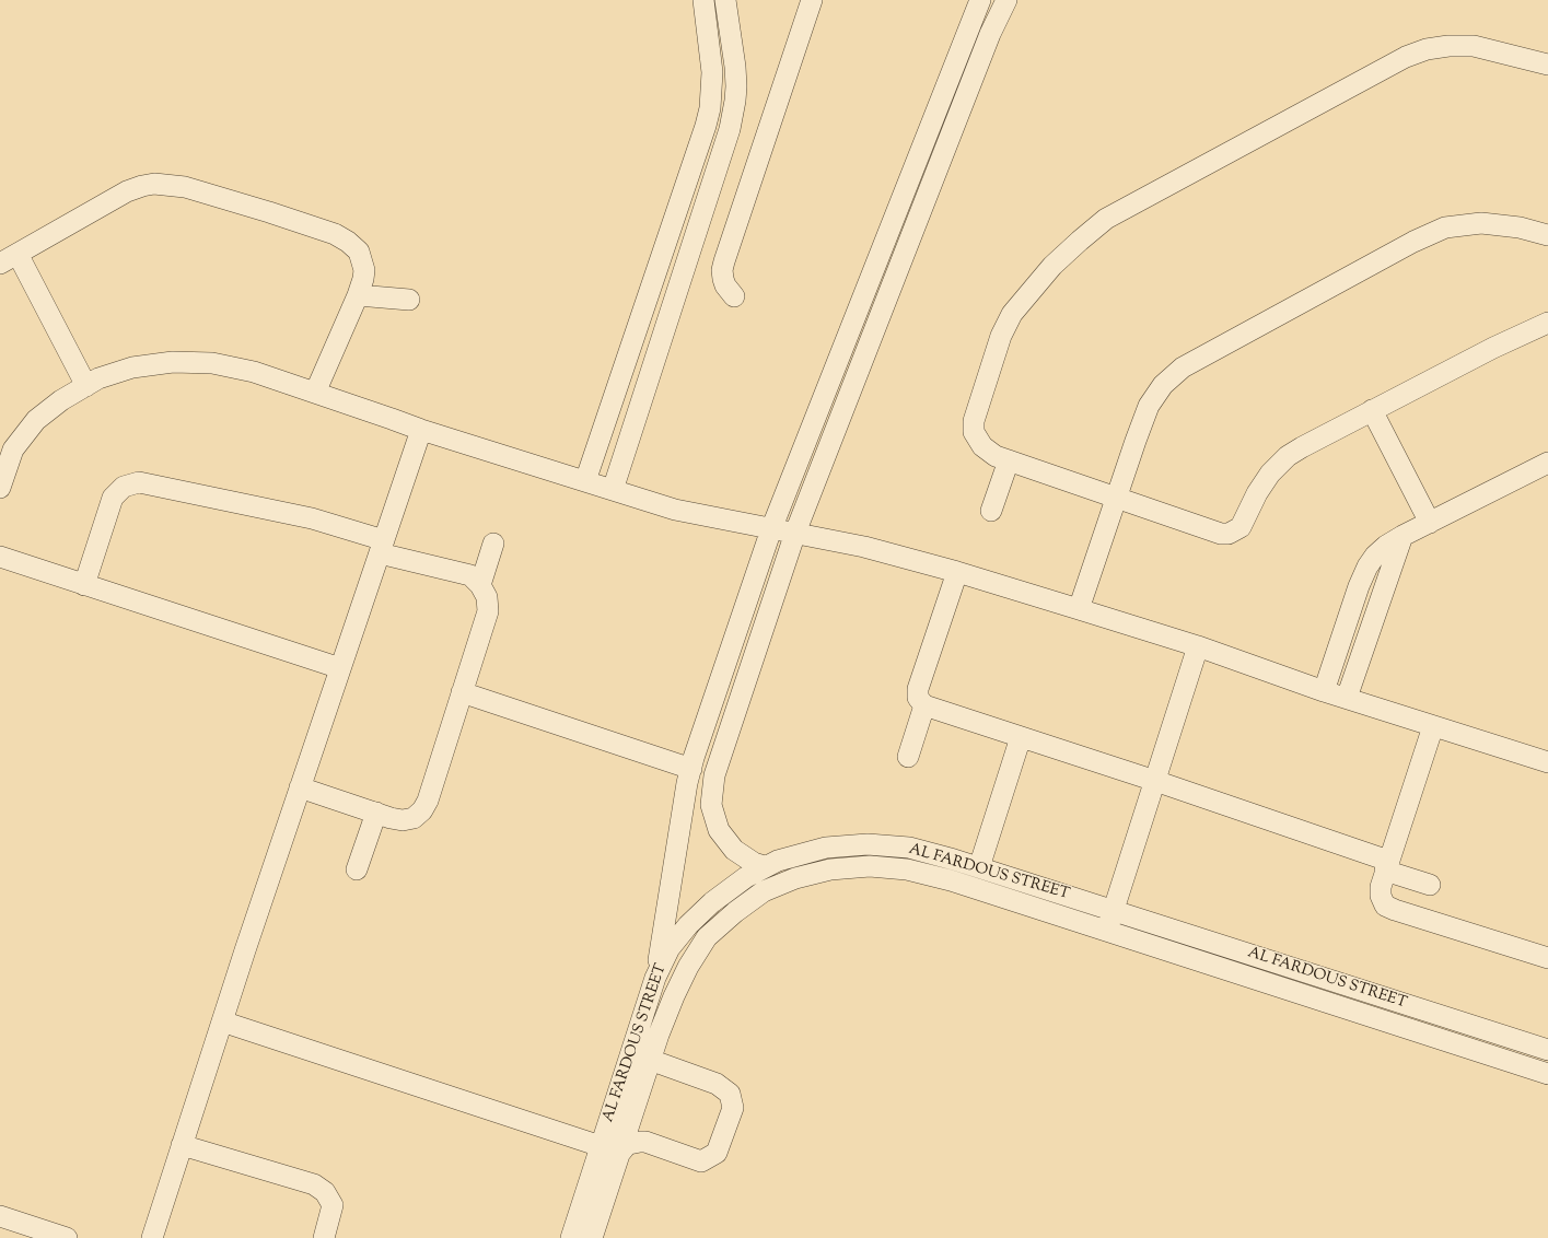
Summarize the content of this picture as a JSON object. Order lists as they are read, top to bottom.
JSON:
{
  "streets": {
    "street": ["AL FARDOUS STREET"]
  }
}
